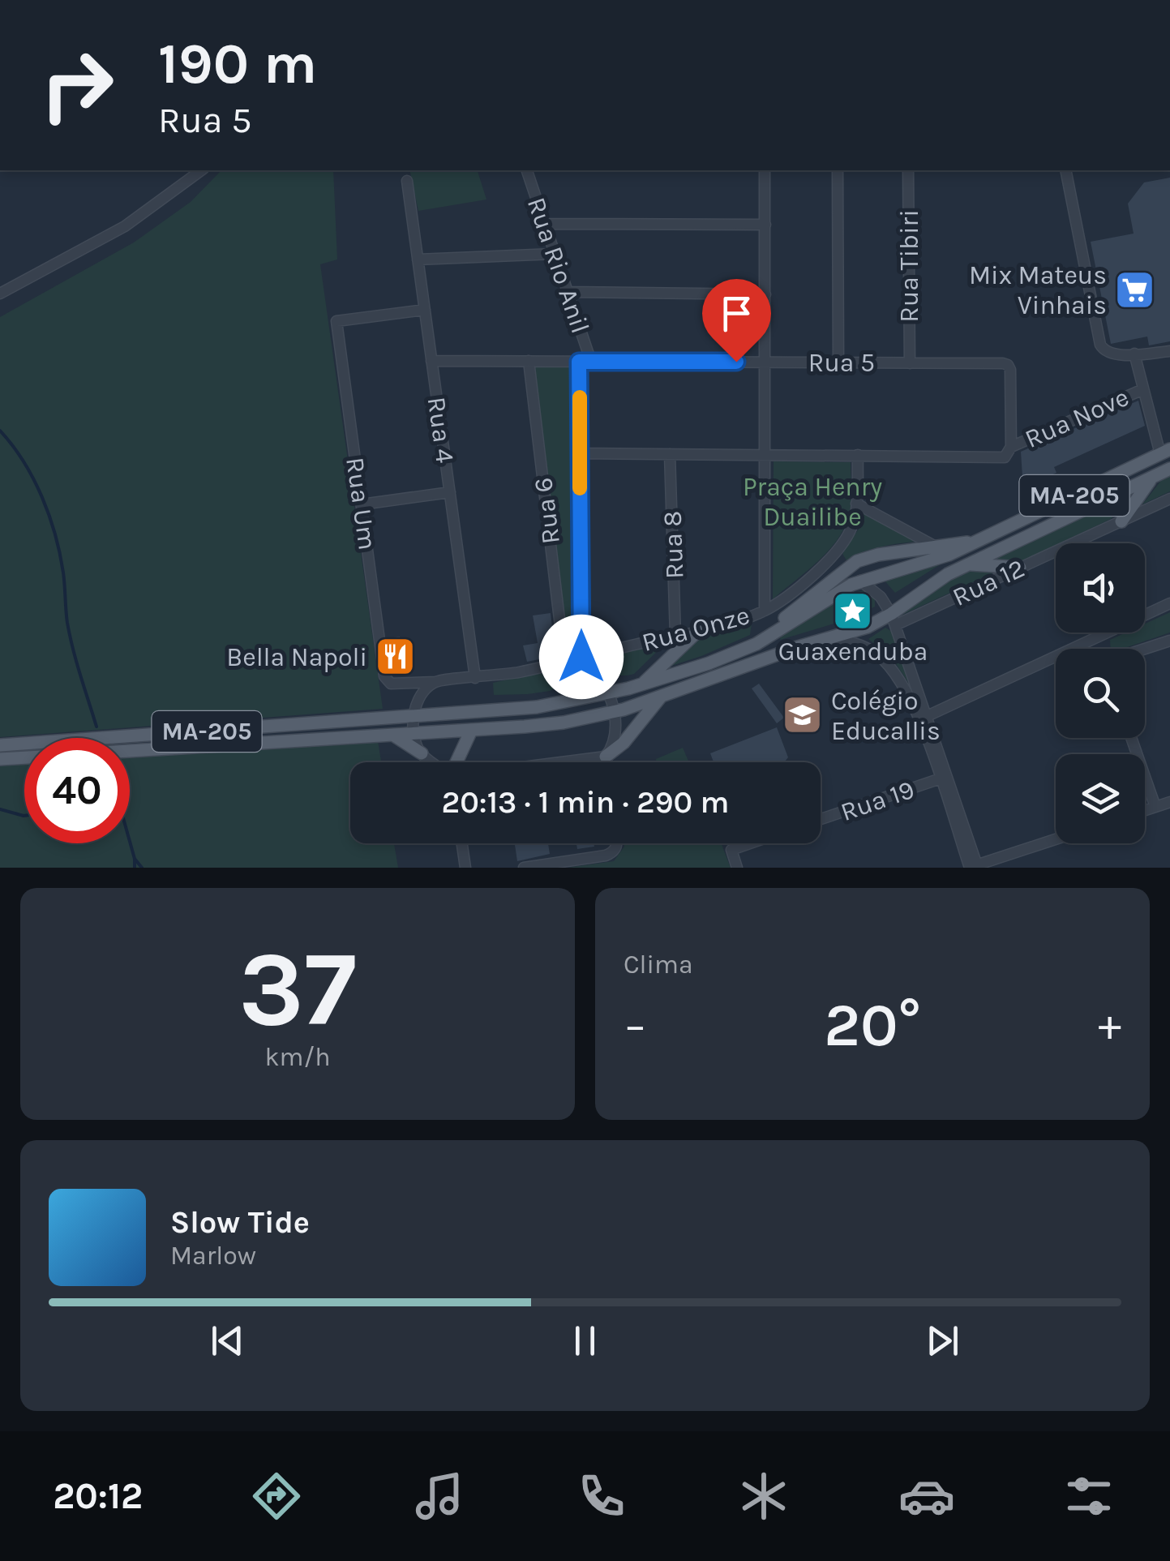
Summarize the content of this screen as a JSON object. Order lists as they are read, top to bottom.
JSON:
{
  "streets": {
    "main road": ["MA-205"],
    "street": [
      "Rua Rio Anil",
      "Rua Tibiri",
      "Rua 5",
      "Rua Nove",
      "Rua 4",
      "Rua Um",
      "Rua 6",
      "Rua 8",
      "Rua 12",
      "Rua Onze",
      "Rua 19"
    ]
  },
  "crossings": [
    ["Rua Rio Anil", "Rua 5"],
    ["Rua Rio Anil", "Rua Nove"],
    ["Rua Rio Anil", "Rua Onze"],
    ["Rua Tibiri", "Rua 5"],
    ["Rua 5", "Rua Nove"],
    ["Rua 5", "Rua 4"],
    ["Rua 5", "Rua 6"],
    ["Rua Nove", "Rua 8"],
    ["Rua Nove", "Rua Onze"],
    ["Rua 4", "Rua Um"],
    ["Rua 4", "Rua Onze"],
    ["MA-205", "Rua 12"],
    ["Rua Um", "Rua Onze"],
    ["Rua 6", "Rua Onze"],
    ["Rua 8", "Rua Onze"]
  ],
  "parks": ["Praça Henry Duailibe"],
  "places": {
    "supermarket": ["Mix Mateus Vinhais"],
    "place": ["Guaxenduba"],
    "restaurant": ["Bella Napoli"],
    "school or university": ["Colégio Educallis"]
  },
  "page": {
    "turn": ["190 m", "Rua 5"],
    "limit": "40",
    "trip": "20:13 · 1 min · 290 m",
    "tile": [
      ["37", "km/h"],
      "Clima"
    ],
    "heat": ["−", "20°", "+"],
    "song": ["Slow Tide", "Marlow"],
    "tabs": "20:12"
  }
}
